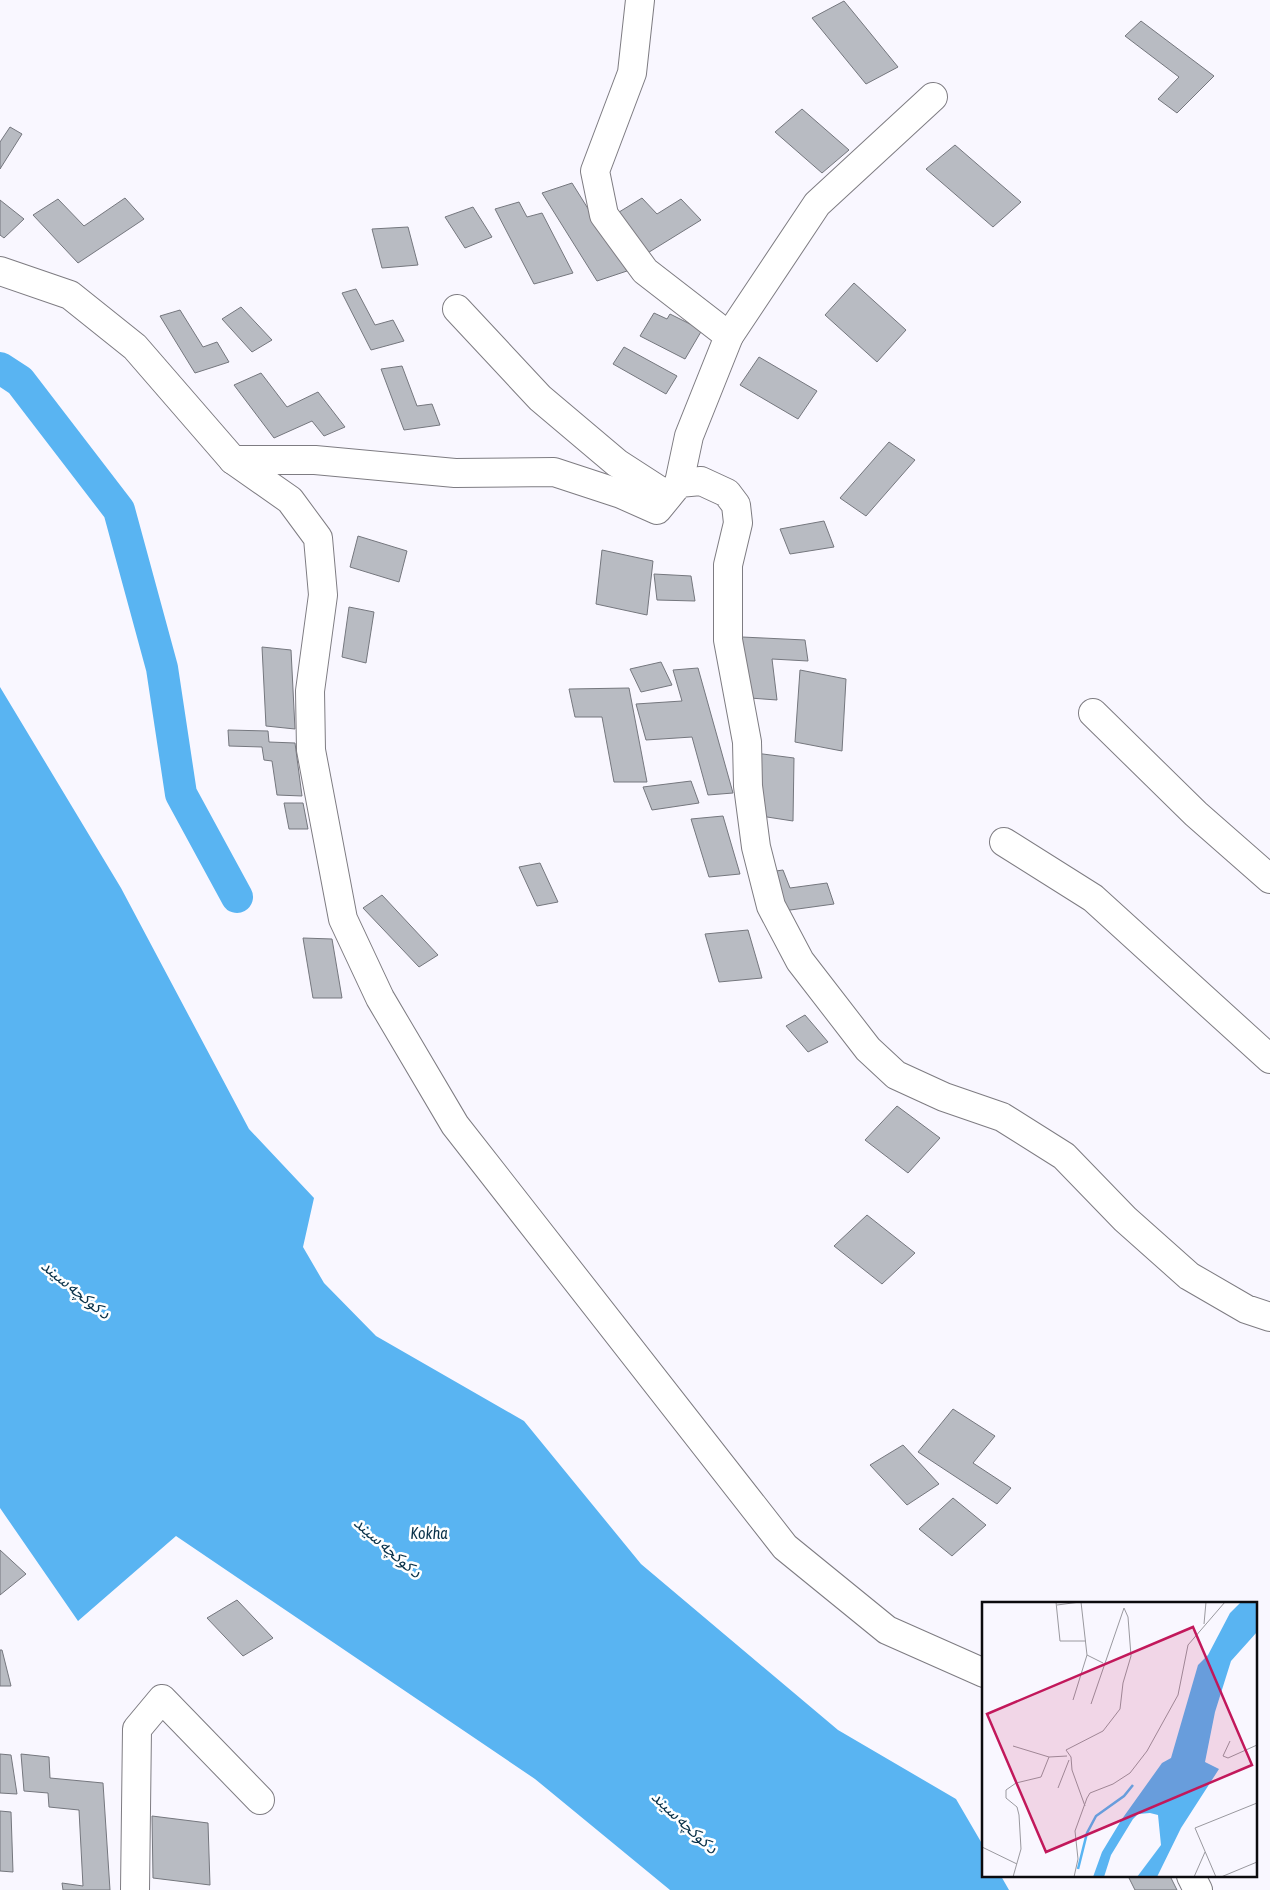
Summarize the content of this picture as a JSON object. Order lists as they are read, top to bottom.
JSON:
{
  "water": ["د کوکچه سیند", "Kokha"]
}
